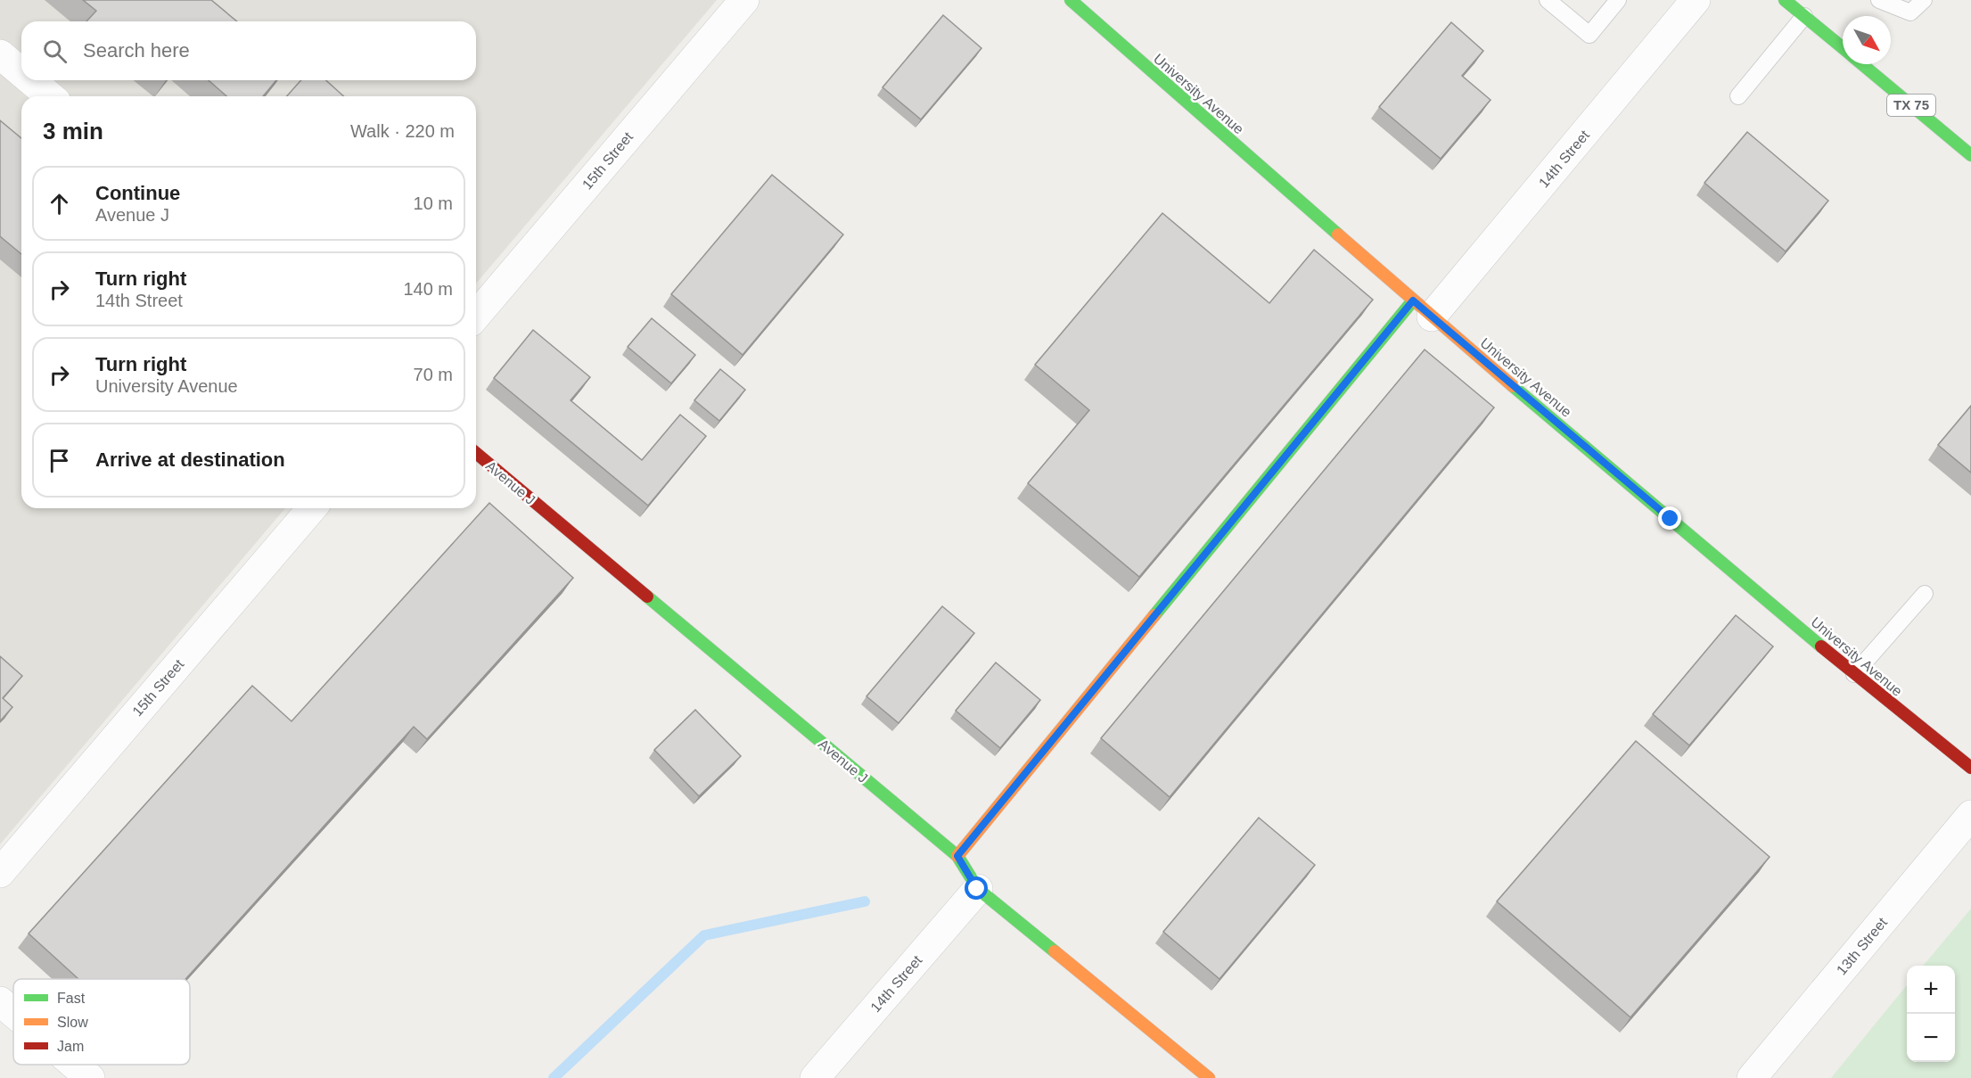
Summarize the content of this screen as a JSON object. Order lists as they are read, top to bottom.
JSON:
{
  "streets": {
    "street": [
      "University Avenue",
      "TX 75",
      "14th Street",
      "15th Street",
      "Avenue J",
      "13th Street"
    ]
  },
  "crossings": [
    ["University Avenue", "14th Street"],
    ["14th Street", "Avenue J"]
  ],
  "legend": ["Fast", "Slow", "Jam"],
  "north": "bottom right",
  "page": {
    "search": "Search here",
    "heading": ["3 min", "Walk · 220 m"],
    "list": [
      ["Continue", "Avenue J", "10 m"],
      ["Turn right", "14th Street", "140 m"],
      ["Turn right", "University Avenue", "70 m"],
      "Arrive at destination"
    ],
    "map_buttons": ["+", "−"]
  }
}
